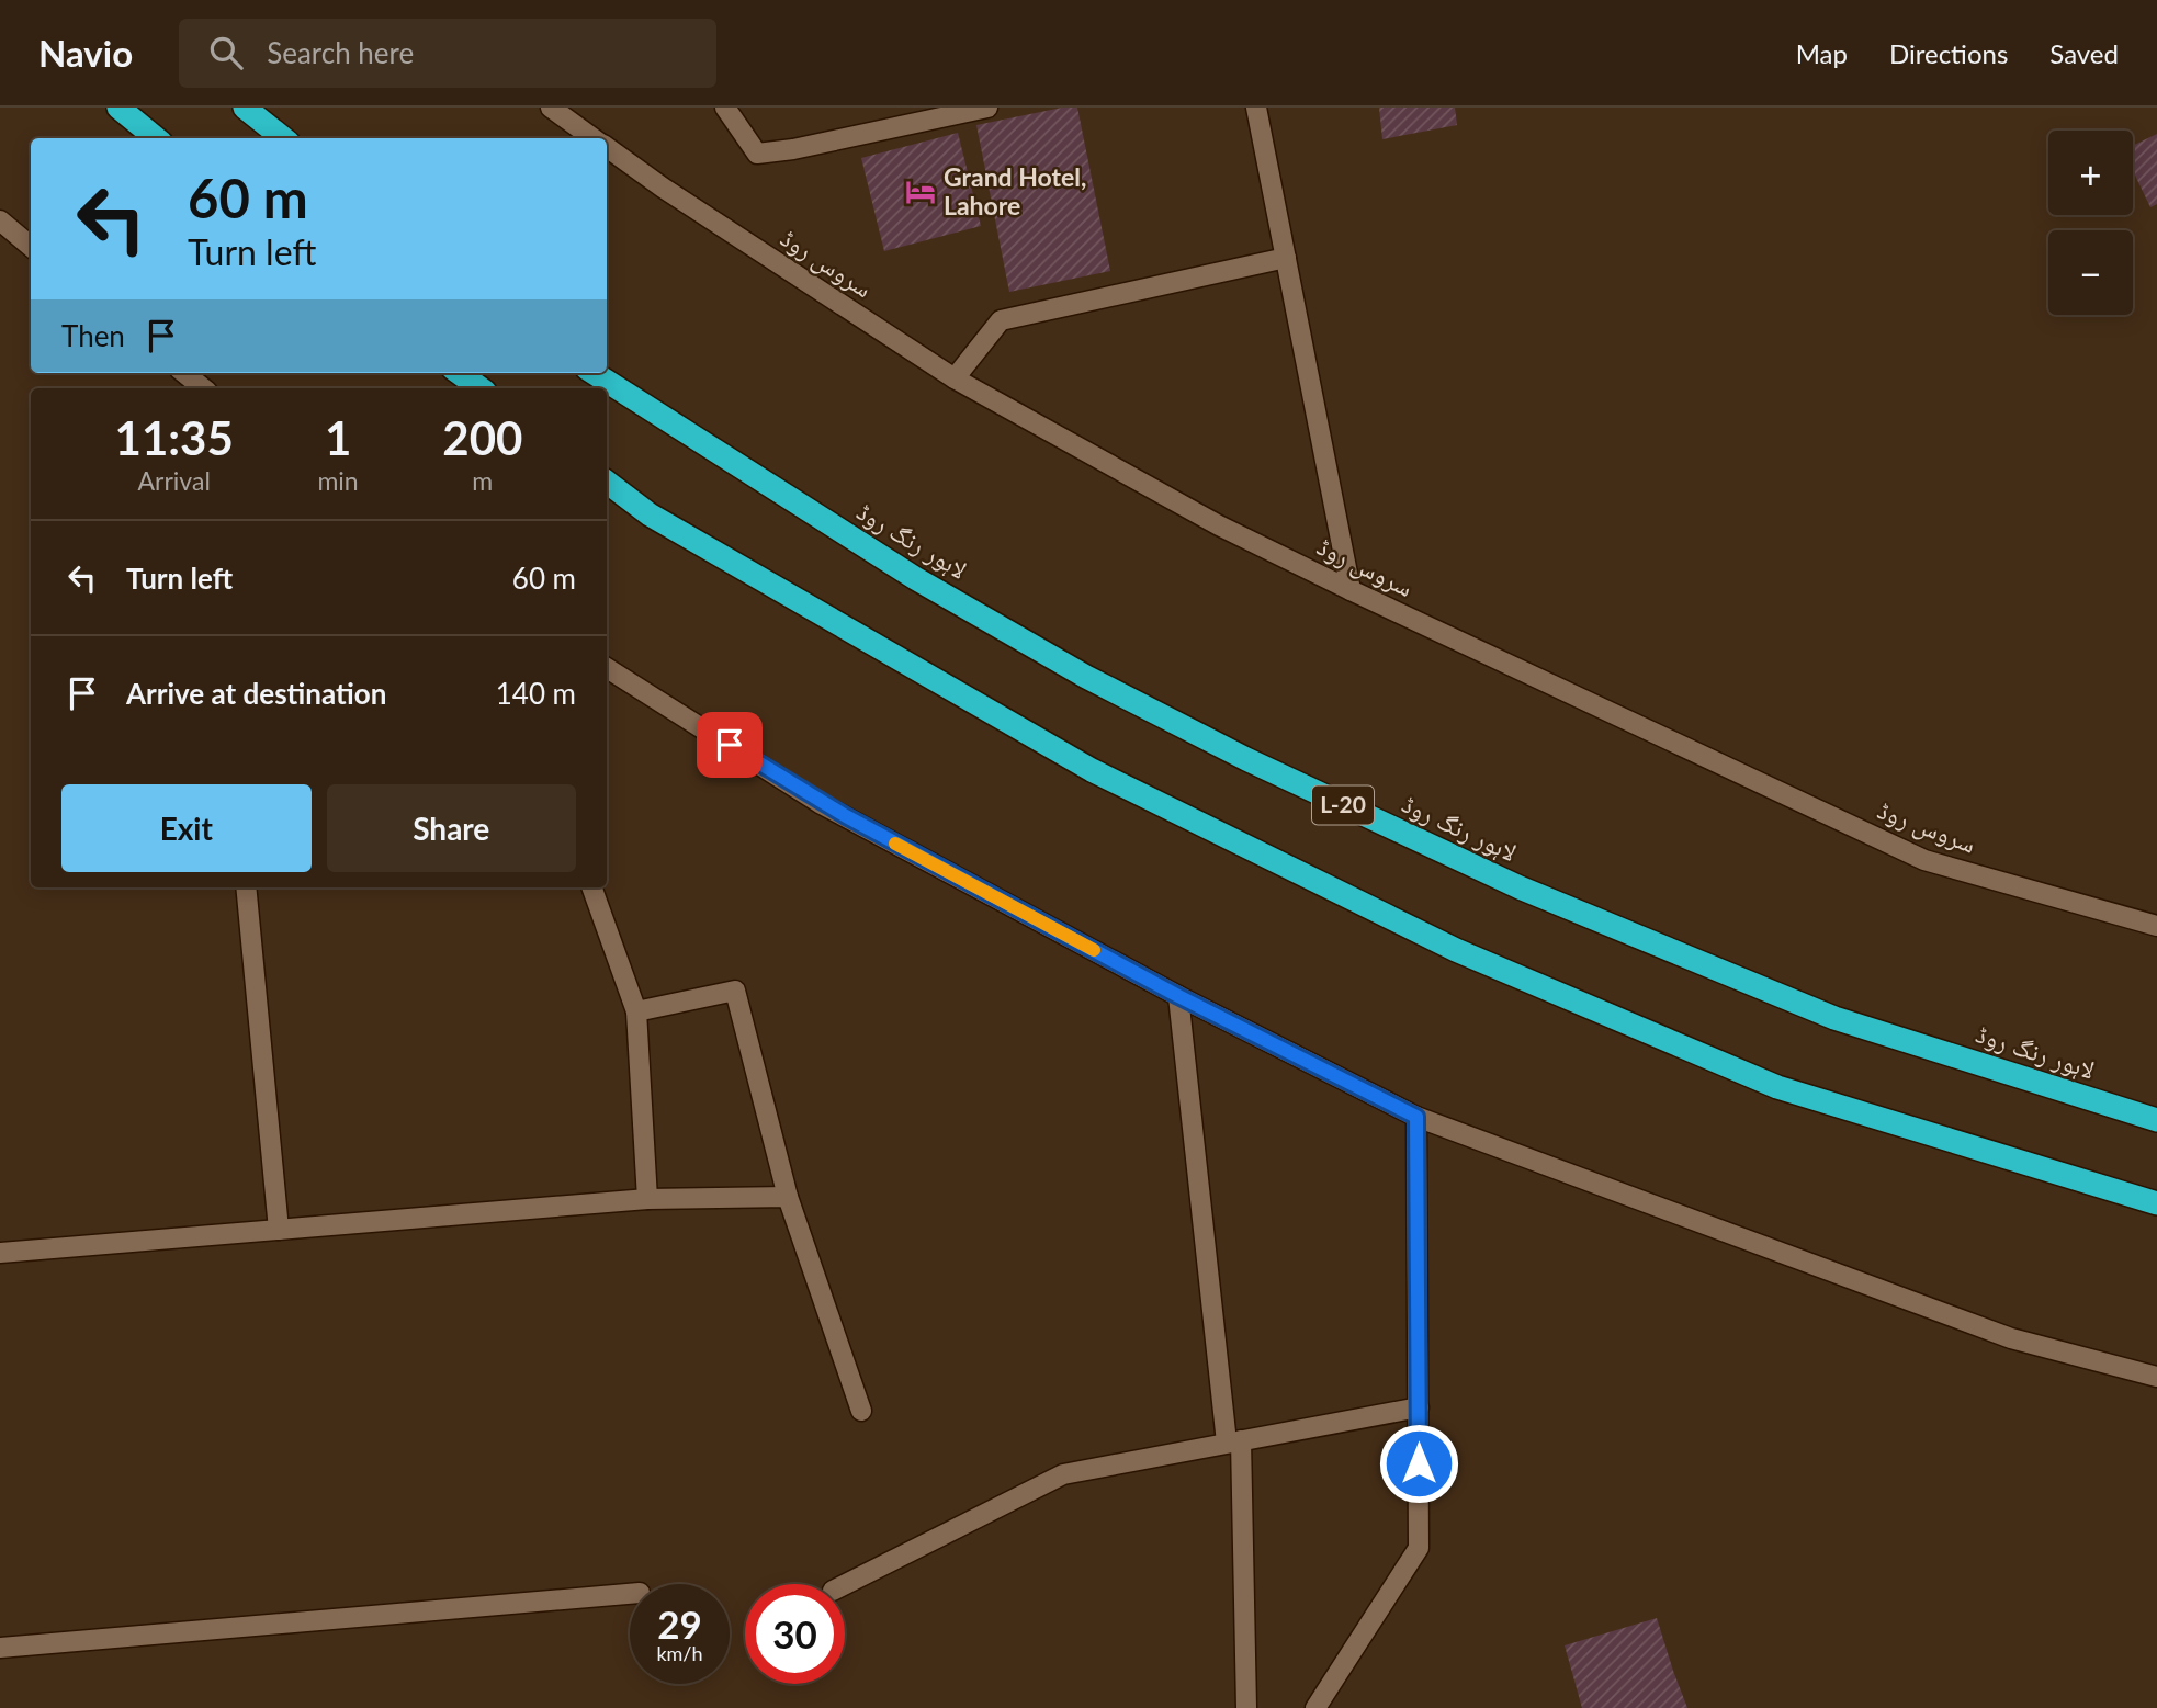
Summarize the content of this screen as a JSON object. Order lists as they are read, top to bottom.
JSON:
{
  "streets": {
    "highway": ["لاہور رنگ روڈ", "L-20"],
    "street": ["سروس روڈ"]
  },
  "places": {
    "hotel": ["Grand Hotel, Lahore"]
  },
  "page": {
    "header": "Navio",
    "search": "Search here",
    "nav": ["Map", "Directions", "Saved"],
    "map_buttons": ["+", "−"],
    "turn": ["60 m", "Turn left"],
    "then": "Then",
    "eta": [
      "11:35",
      "Arrival",
      "1",
      "min",
      "200",
      "m"
    ],
    "list": [
      {
        "name": "Turn left",
        "value": "60 m"
      },
      {
        "name": "Arrive at destination",
        "value": "140 m"
      }
    ],
    "buttons": ["Exit", "Share"],
    "speed": "29 km/h",
    "limit": "30"
  }
}
